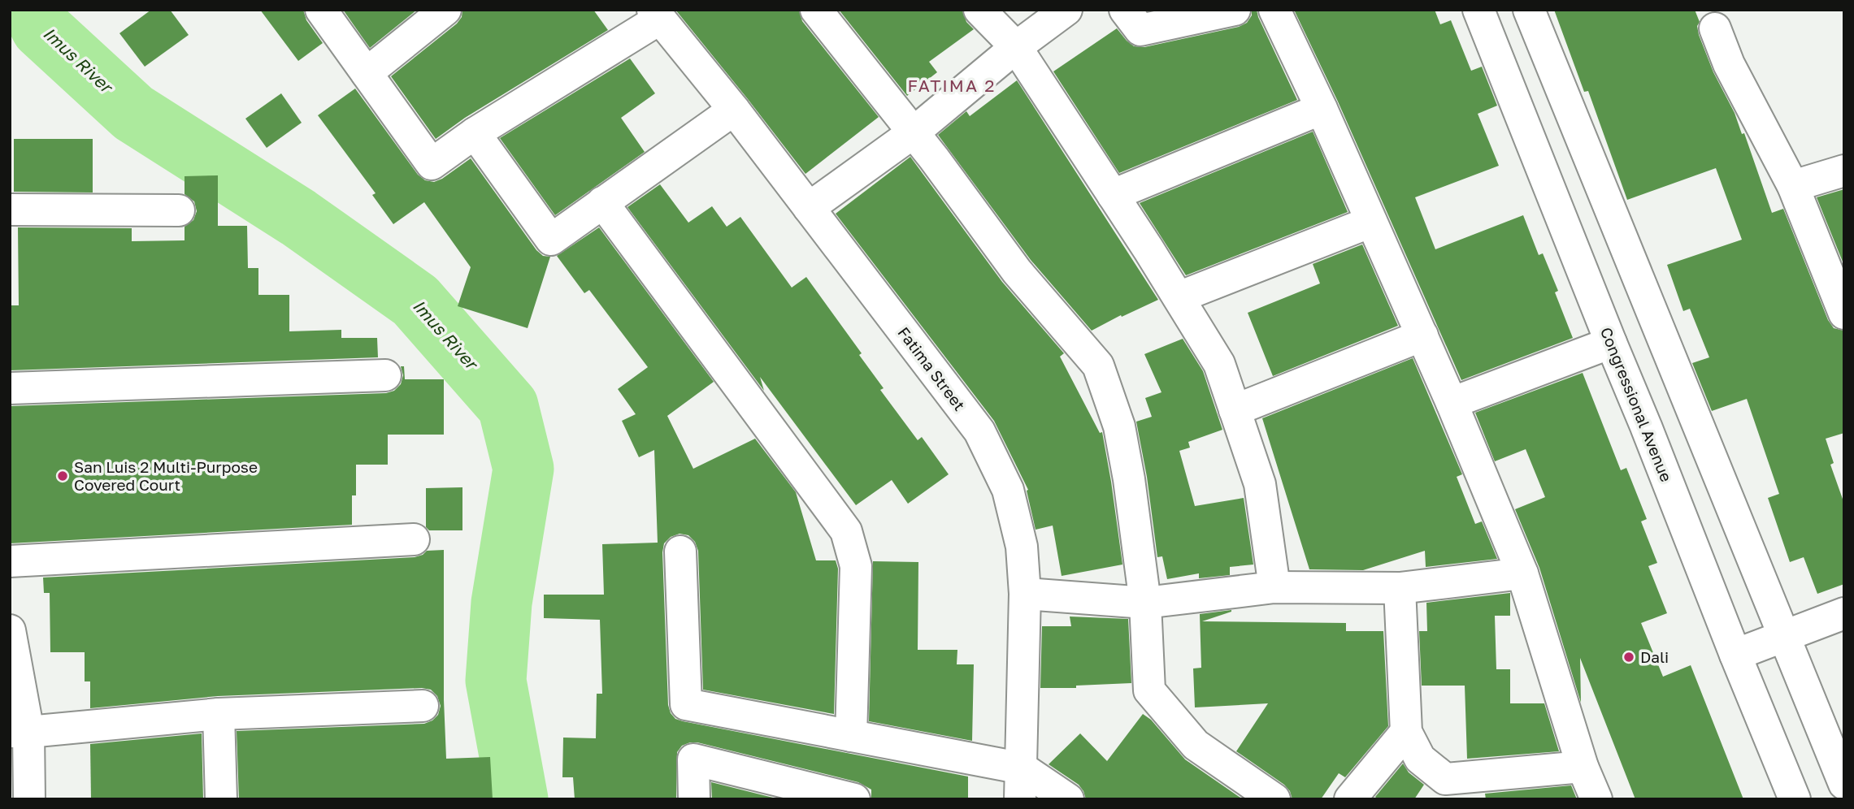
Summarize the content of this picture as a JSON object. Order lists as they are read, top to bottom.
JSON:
{
  "streets": {
    "street": ["Fatima Street", "Congressional Avenue"]
  },
  "districts": ["FATIMA 2"],
  "water": ["Imus River"],
  "places": ["San Luis 2 Multi-Purpose Covered Court", "Dali"]
}
